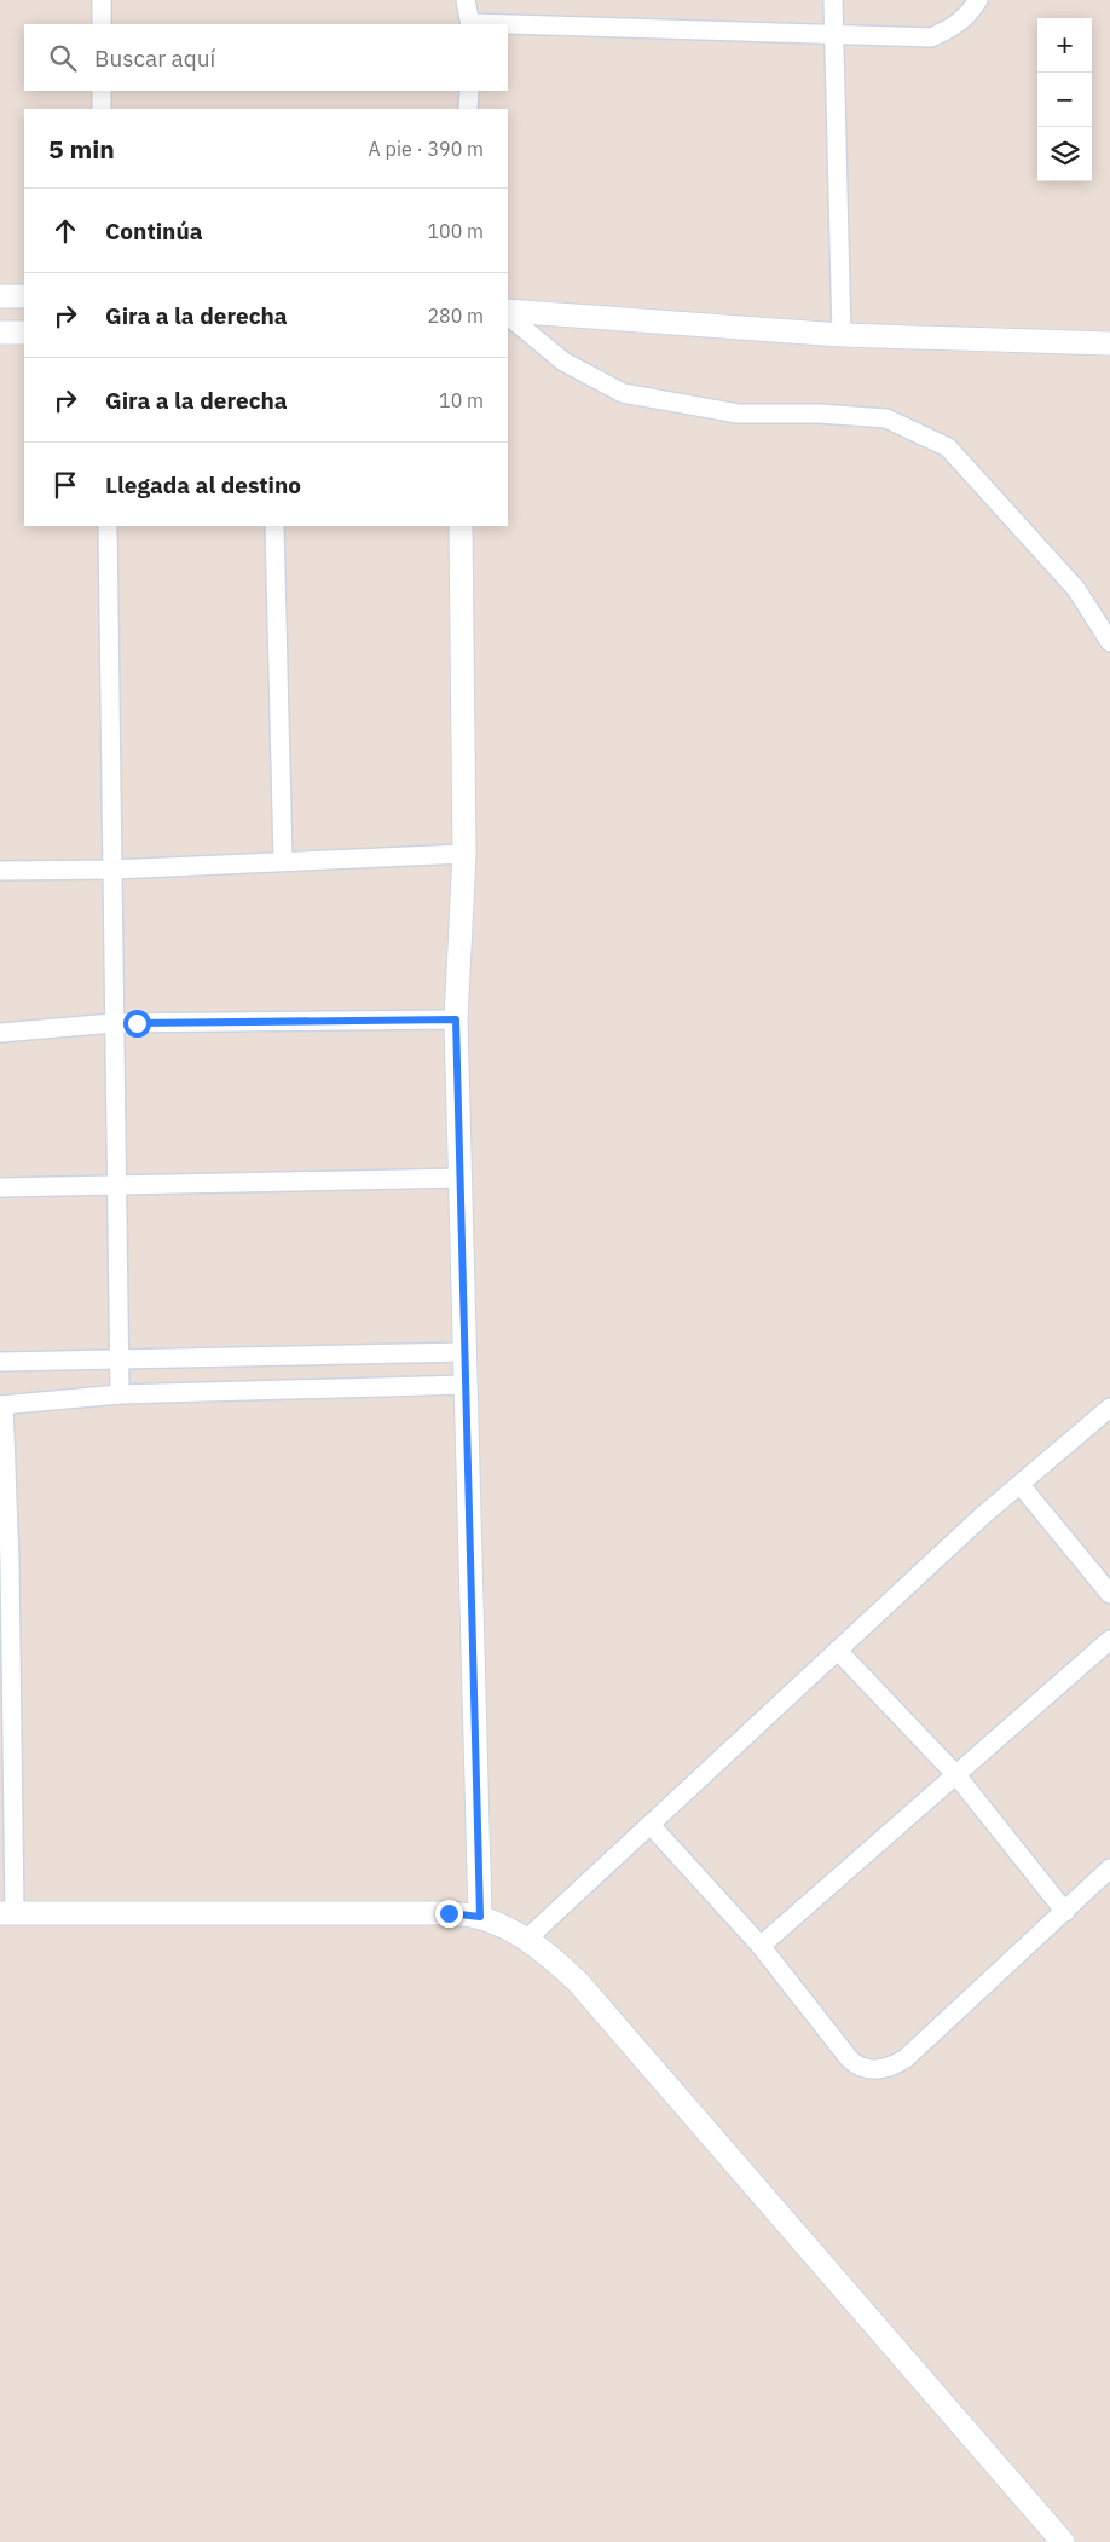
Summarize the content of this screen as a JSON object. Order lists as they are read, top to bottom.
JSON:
{
  "page": {
    "map_buttons": ["+", "−"],
    "search": "Buscar aquí",
    "heading": ["5 min", "A pie · 390 m"],
    "list": [
      ["Continúa", "100 m"],
      ["Gira a la derecha", "280 m"],
      ["Gira a la derecha", "10 m"],
      "Llegada al destino"
    ]
  }
}
